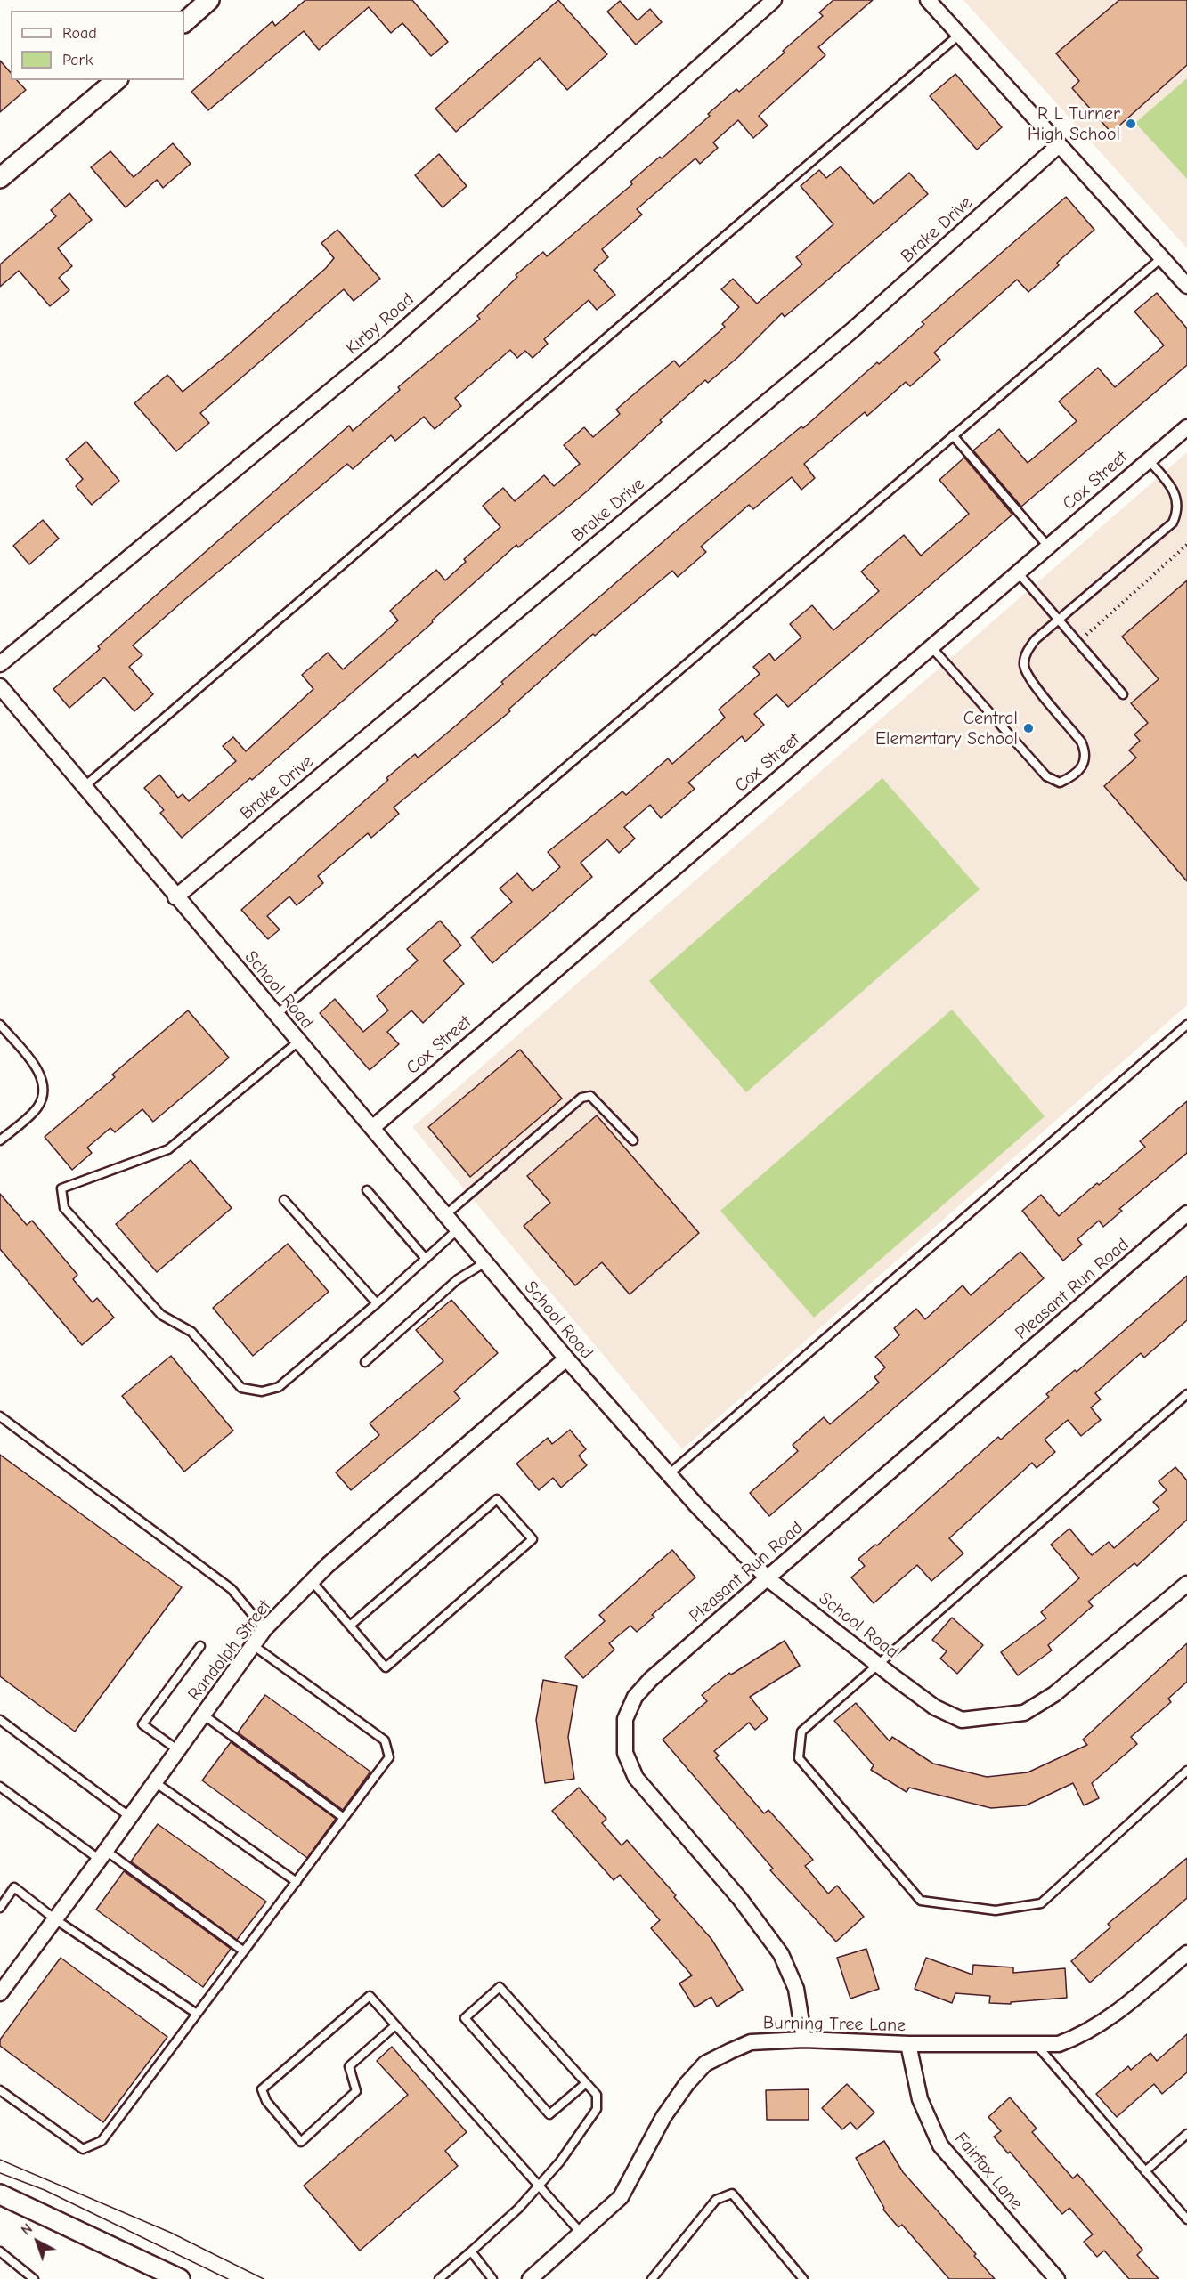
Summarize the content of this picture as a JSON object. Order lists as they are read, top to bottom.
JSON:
{
  "streets": {
    "street": [
      "Brake Drive",
      "Kirby Road",
      "Cox Street",
      "School Road",
      "Pleasant Run Road",
      "Randolph Street",
      "Burning Tree Lane",
      "Fairfax Lane"
    ]
  },
  "crossings": [
    ["Brake Drive", "School Road"],
    ["Cox Street", "School Road"],
    ["School Road", "Pleasant Run Road"],
    ["School Road", "Randolph Street"],
    ["Pleasant Run Road", "Burning Tree Lane"],
    ["Burning Tree Lane", "Fairfax Lane"]
  ],
  "places": ["R L Turner High School", "Central Elementary School"],
  "legend": ["Road", "Park"],
  "north": "top left"
}
